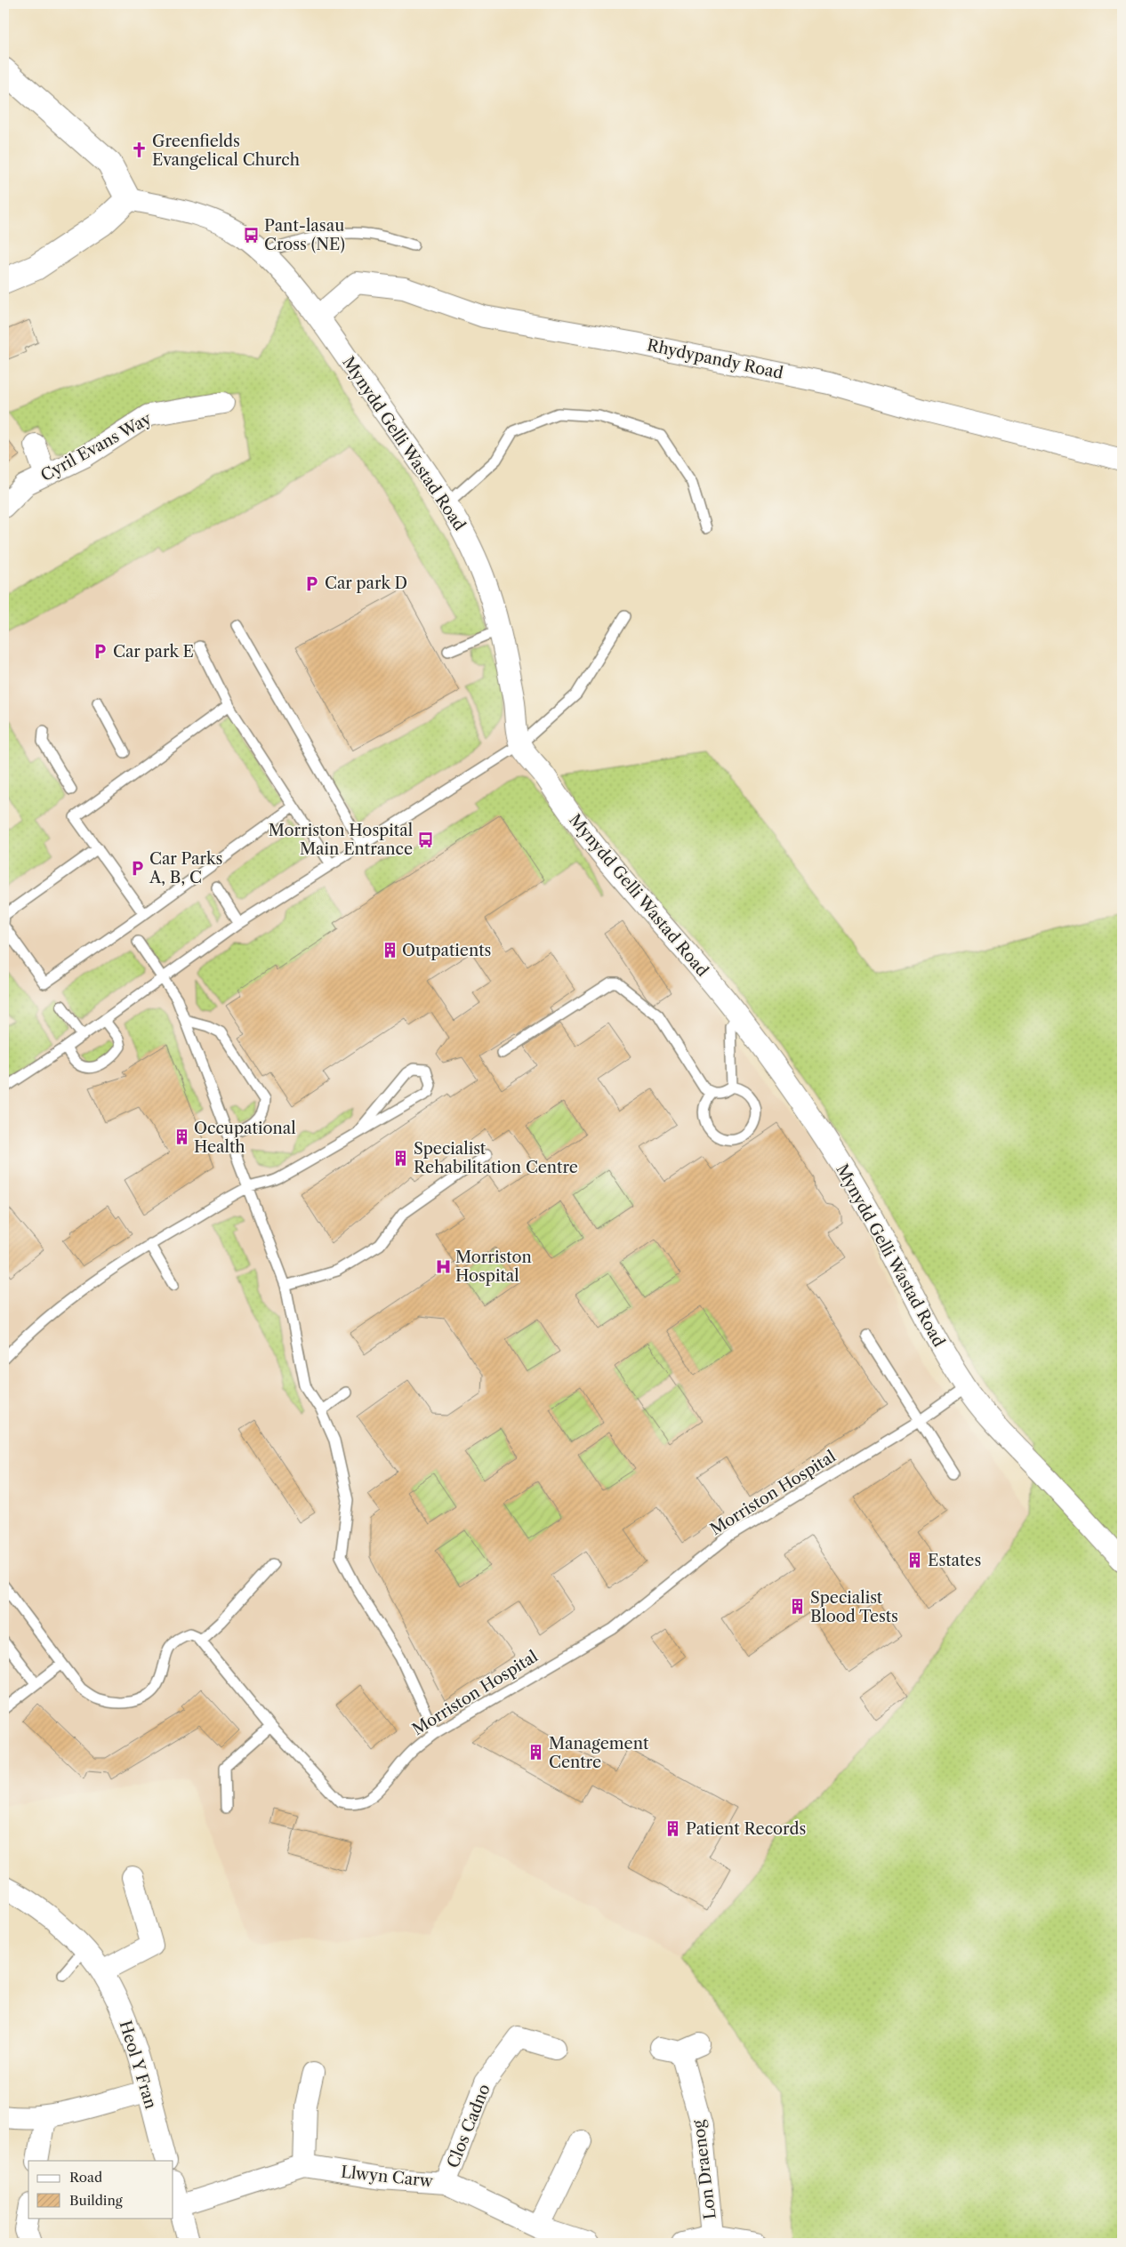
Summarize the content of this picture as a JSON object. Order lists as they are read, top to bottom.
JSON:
{
  "streets": {
    "street": [
      "Rhydypandy Road",
      "Mynydd Gelli Wastad Road",
      "Cyril Evans Way",
      "Heol Y Fran",
      "Clos Cadno",
      "Lon Draenog",
      "Llwyn Carw"
    ],
    "lane": ["Morriston Hospital"]
  },
  "crossings": [
    ["Rhydypandy Road", "Mynydd Gelli Wastad Road"],
    ["Mynydd Gelli Wastad Road", "Morriston Hospital"],
    ["Clos Cadno", "Llwyn Carw"]
  ],
  "places": {
    "church": ["Greenfields Evangelical Church"],
    "bus stop": ["Pant-lasau Cross (NE)", "Morriston Hospital Main Entrance"],
    "parking": ["Car park D", "Car park E", "Car Parks A, B, C"],
    "building": [
      "Outpatients",
      "Occupational Health",
      "Specialist Rehabilitation Centre",
      "Estates",
      "Specialist Blood Tests",
      "Management Centre",
      "Patient Records"
    ],
    "hospital": ["Morriston Hospital"]
  },
  "legend": ["Road", "Building"]
}
